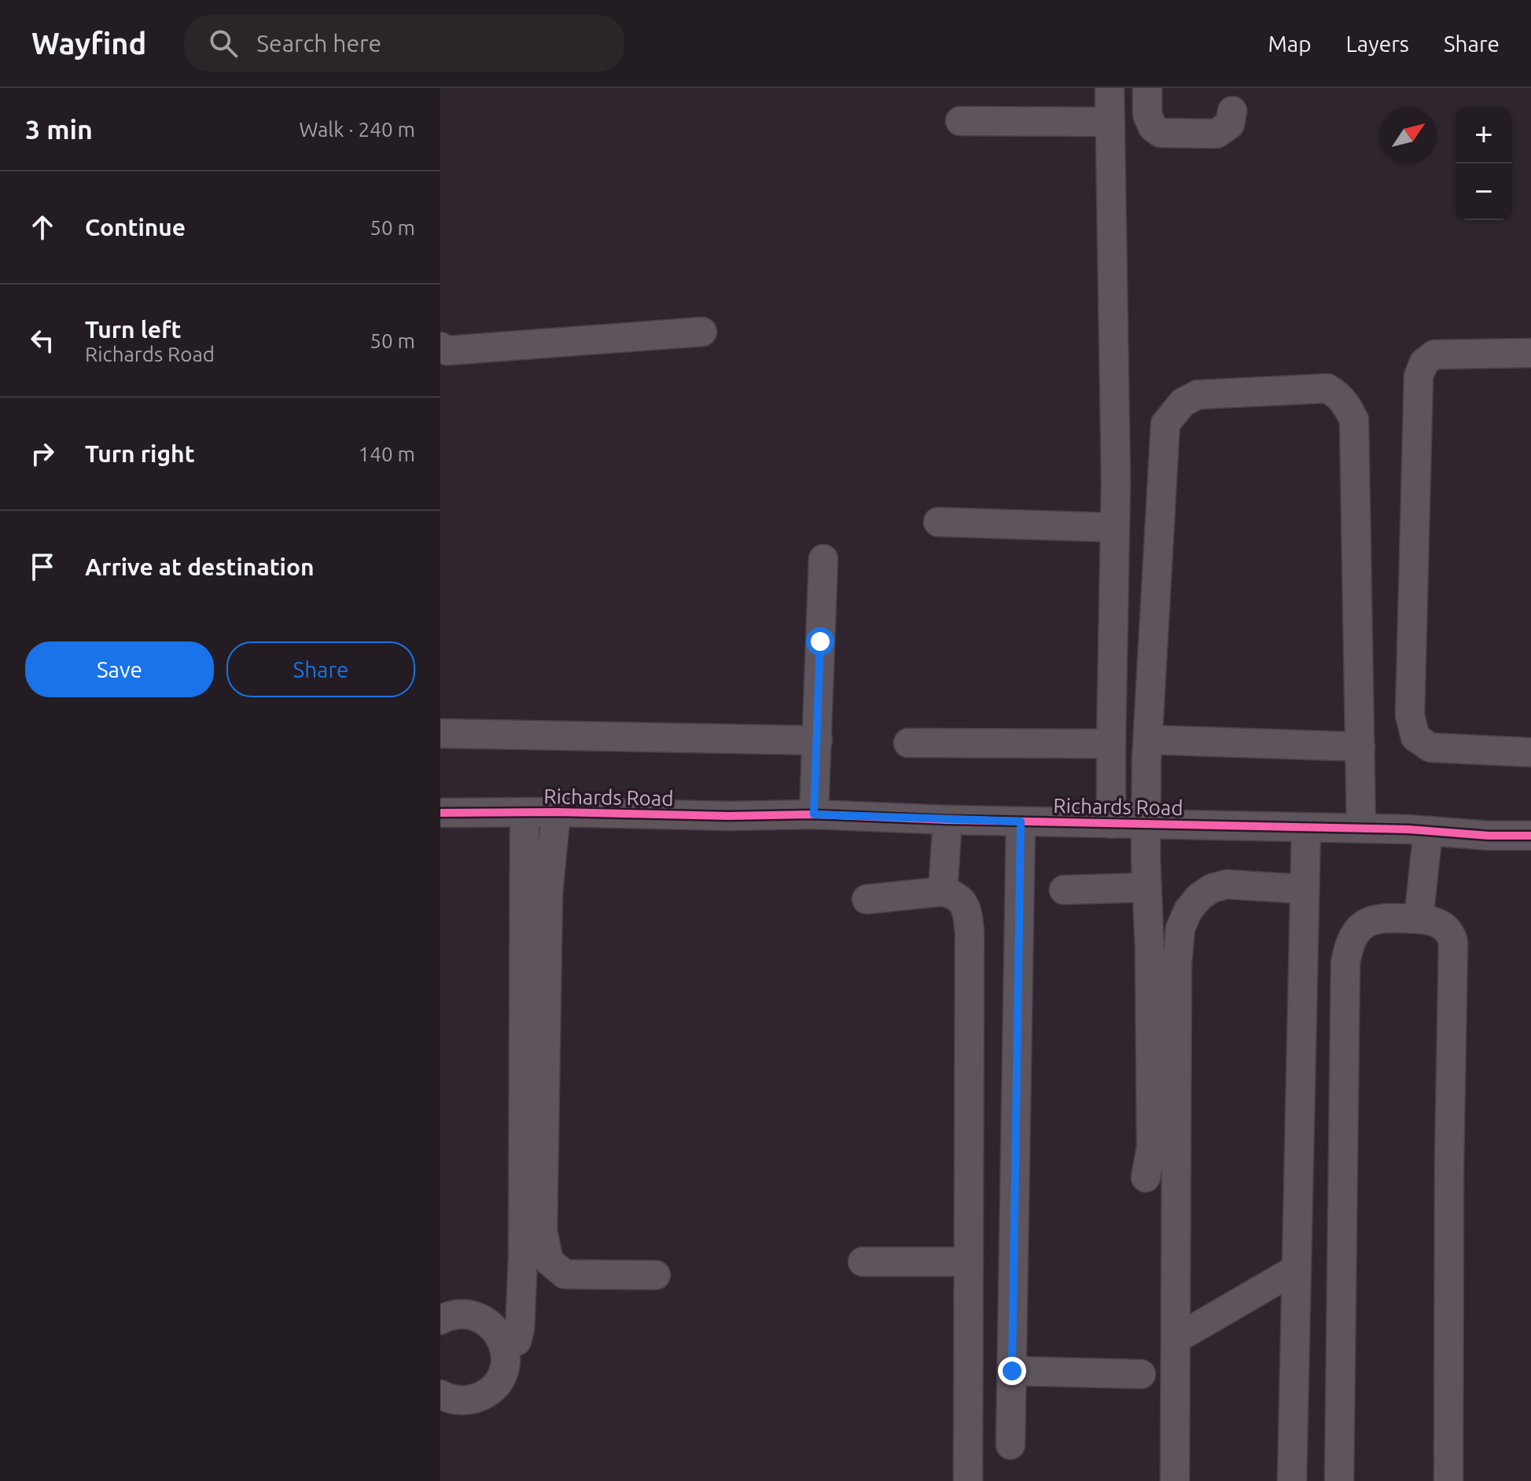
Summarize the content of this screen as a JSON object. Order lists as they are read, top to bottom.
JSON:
{
  "streets": {
    "street": ["Richards Road"]
  },
  "north": "top right",
  "page": {
    "header": "Wayfind",
    "search": "Search here",
    "nav": ["Map", "Layers", "Share"],
    "heading": ["3 min", "Walk · 240 m"],
    "map_buttons": ["+", "−"],
    "list": [
      ["Continue", "50 m"],
      ["Turn left", "Richards Road", "50 m"],
      ["Turn right", "140 m"],
      "Arrive at destination"
    ],
    "buttons": ["Save", "Share"]
  }
}
